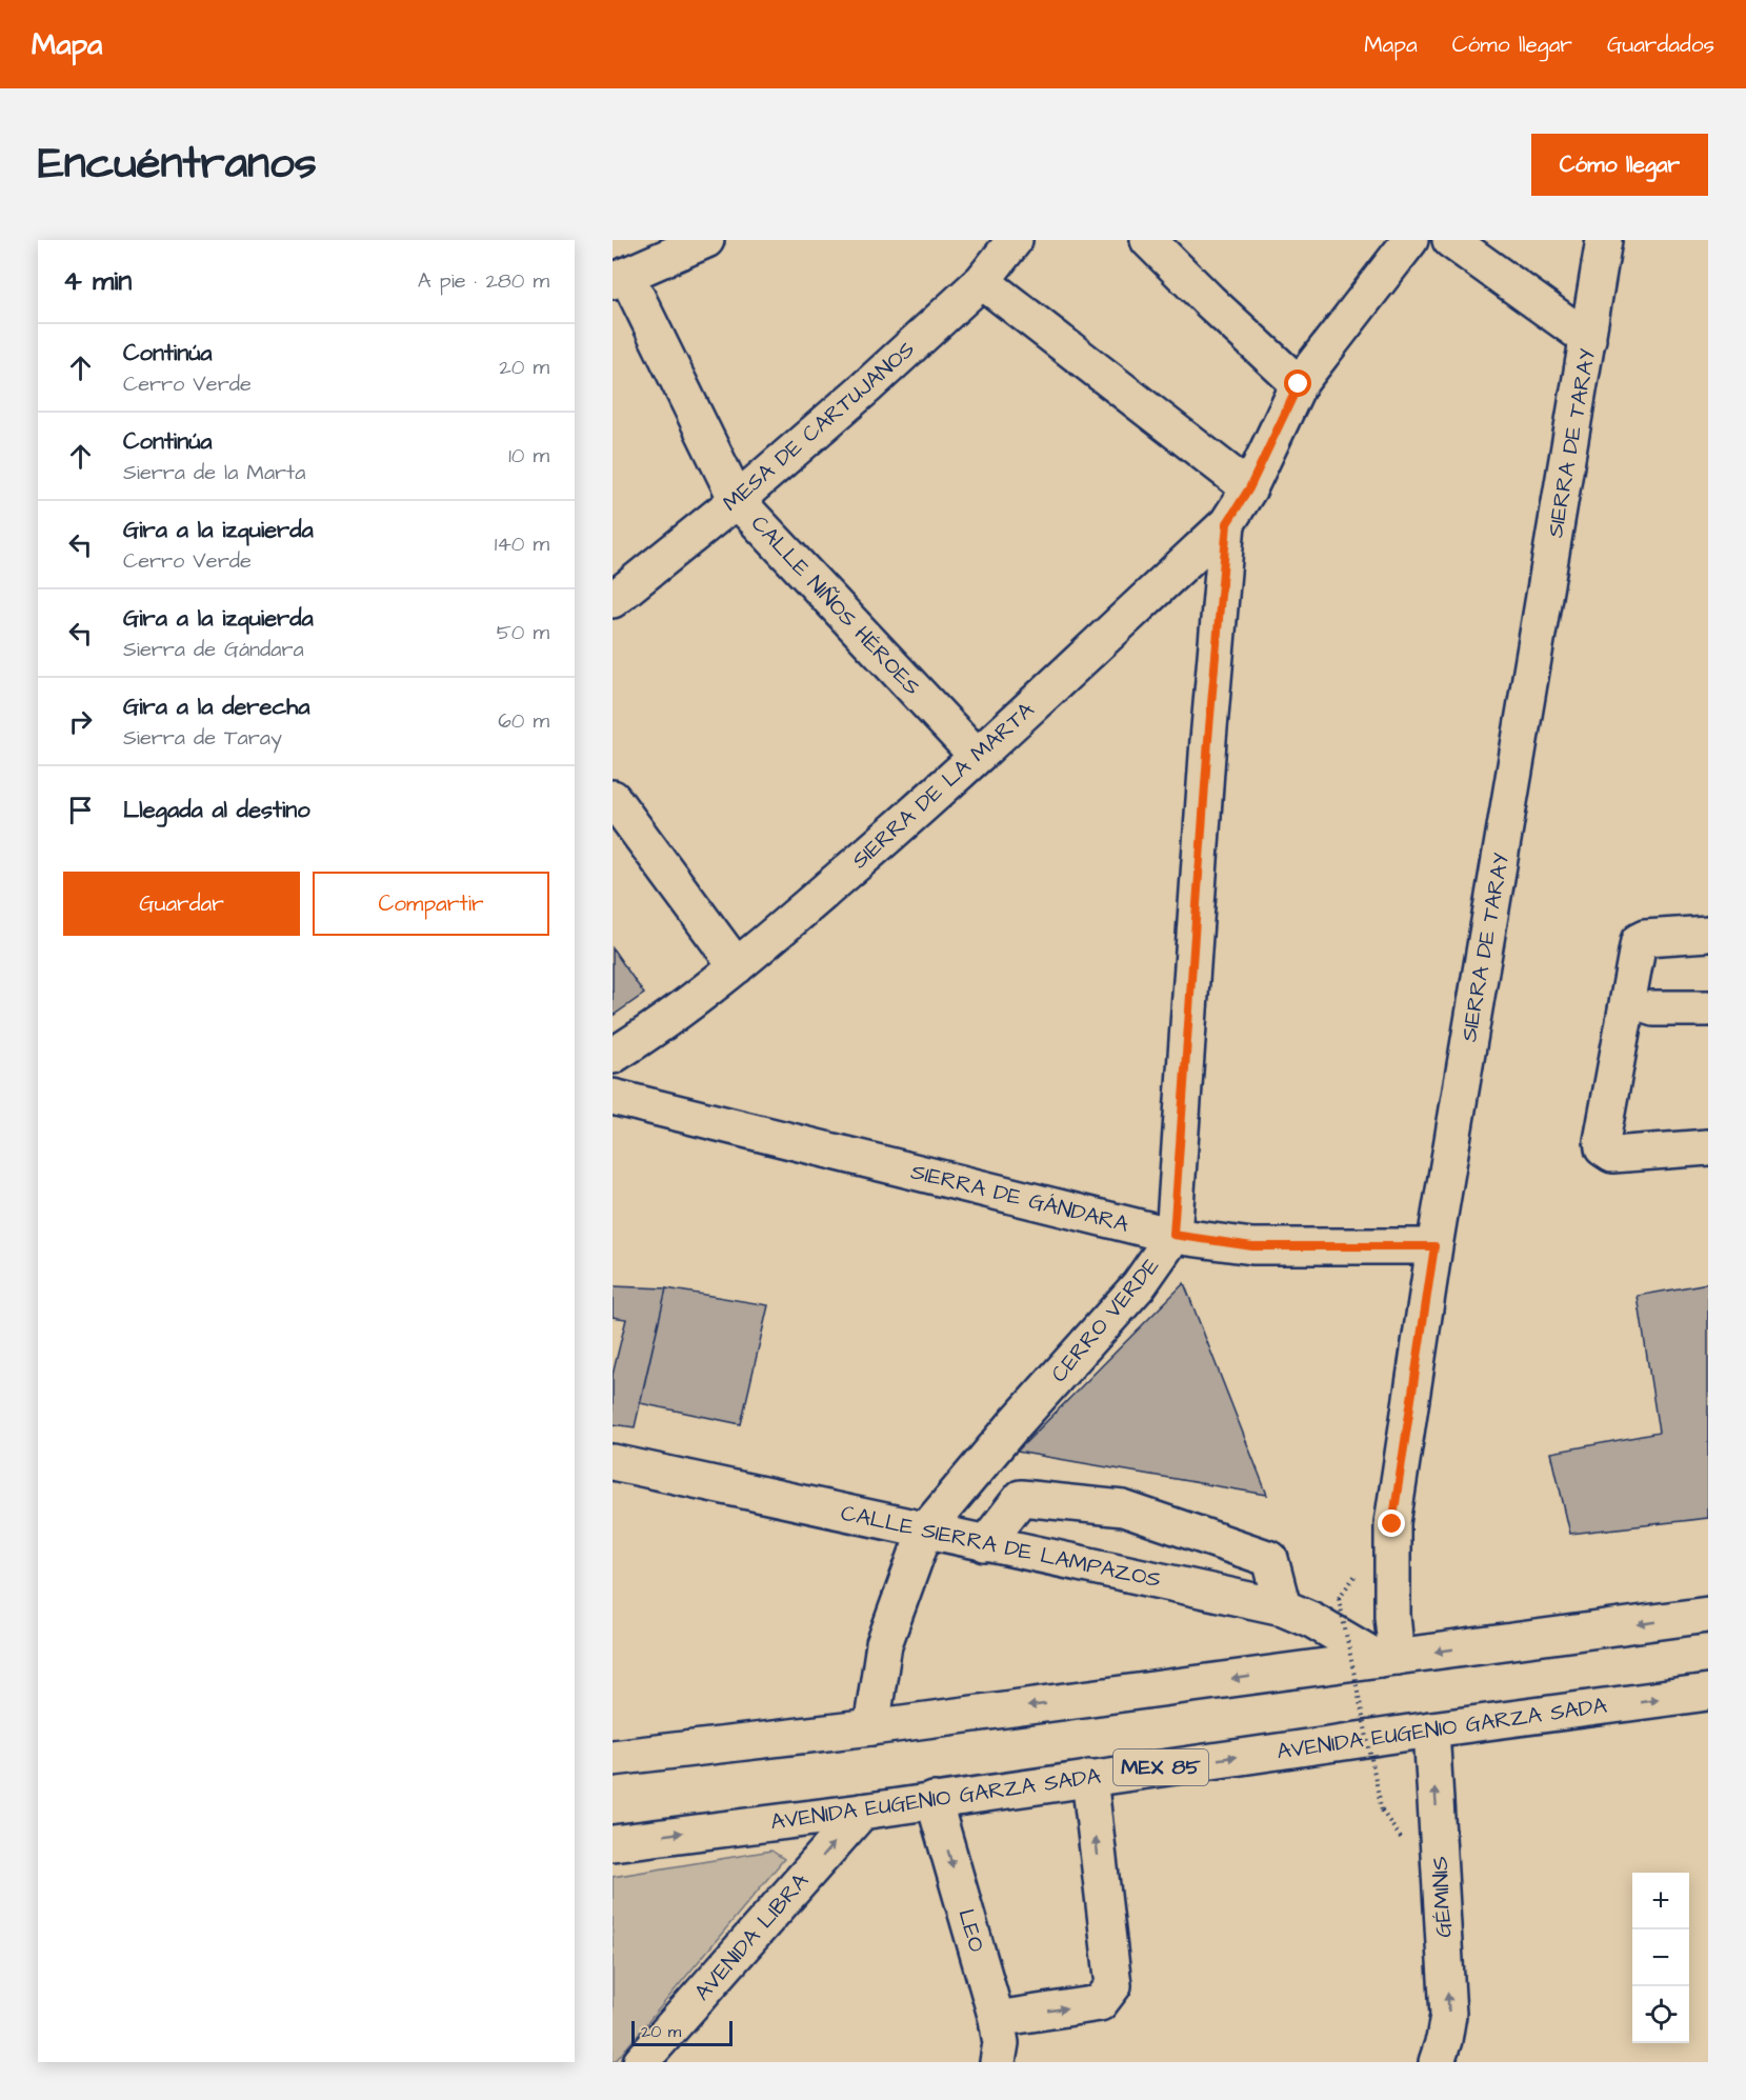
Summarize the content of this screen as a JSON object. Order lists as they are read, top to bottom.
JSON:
{
  "streets": {
    "main road": [
      "MESA DE CARTUJANOS",
      "SIERRA DE TARAY",
      "CALLE NIÑOS HÉROES",
      "SIERRA DE LA MARTA",
      "SIERRA DE GÁNDARA",
      "CERRO VERDE",
      "CALLE SIERRA DE LAMPAZOS",
      "AVENIDA EUGENIO GARZA SADA",
      "MEX 85",
      "GÉMINIS",
      "LEO",
      "AVENIDA LIBRA"
    ]
  },
  "crossings": [
    ["MESA DE CARTUJANOS", "CALLE NIÑOS HÉROES"],
    ["SIERRA DE TARAY", "SIERRA DE GÁNDARA"],
    ["SIERRA DE TARAY", "CALLE SIERRA DE LAMPAZOS"],
    ["CALLE NIÑOS HÉROES", "SIERRA DE LA MARTA"],
    ["SIERRA DE LA MARTA", "CERRO VERDE"],
    ["SIERRA DE GÁNDARA", "CERRO VERDE"],
    ["CERRO VERDE", "CALLE SIERRA DE LAMPAZOS"],
    ["AVENIDA EUGENIO GARZA SADA", "GÉMINIS"],
    ["AVENIDA EUGENIO GARZA SADA", "LEO"],
    ["AVENIDA EUGENIO GARZA SADA", "AVENIDA LIBRA"]
  ],
  "one_way": ["GÉMINIS", "LEO", "AVENIDA LIBRA"],
  "scale_bar": "20 m",
  "page": {
    "header": "Mapa",
    "nav": ["Mapa", "Cómo llegar", "Guardados"],
    "title": "Encuéntranos",
    "buttons": [
      "Cómo llegar",
      ["Guardar", "Compartir"]
    ],
    "heading": ["4 min", "A pie · 280 m"],
    "list": [
      ["Continúa", "Cerro Verde", "20 m"],
      ["Continúa", "Sierra de la Marta", "10 m"],
      ["Gira a la izquierda", "Cerro Verde", "140 m"],
      ["Gira a la izquierda", "Sierra de Gándara", "50 m"],
      ["Gira a la derecha", "Sierra de Taray", "60 m"],
      "Llegada al destino"
    ],
    "map_buttons": ["+", "−"],
    "scale": "20 m"
  }
}
